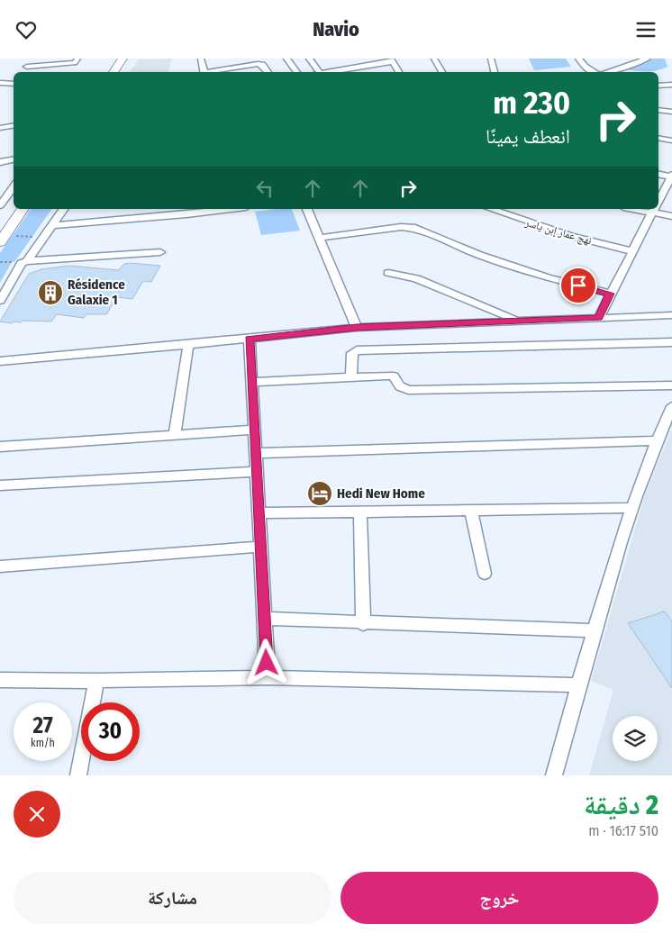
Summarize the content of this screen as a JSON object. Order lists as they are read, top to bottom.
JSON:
{
  "streets": {
    "street": ["نهج عمار إبن ياسر"]
  },
  "places": {
    "building": ["Résidence Galaxie 1"],
    "hotel": ["Hedi New Home"]
  },
  "page": {
    "header": "Navio",
    "turn": ["230 m", "انعطف يمينًا"],
    "speed": "27 km/h",
    "limit": "30",
    "heading": ["2 دقيقة", "510 m · 16:17"],
    "buttons": ["خروج", "مشاركة"]
  }
}
